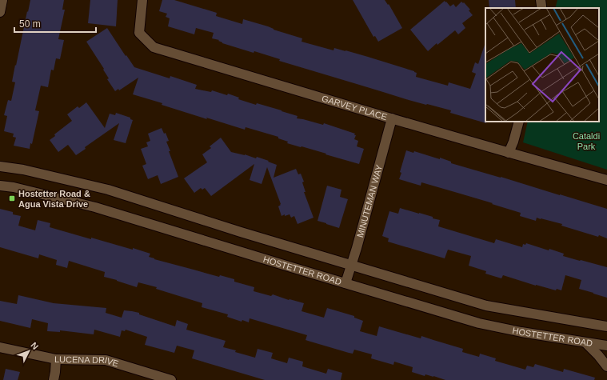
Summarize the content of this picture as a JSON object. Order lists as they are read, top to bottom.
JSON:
{
  "streets": {
    "main road": [
      "GARVEY PLACE",
      "MINUTEMAN WAY",
      "HOSTETTER ROAD",
      "LUCENA DRIVE"
    ]
  },
  "crossings": [
    ["GARVEY PLACE", "MINUTEMAN WAY"],
    ["MINUTEMAN WAY", "HOSTETTER ROAD"]
  ],
  "parks": ["Cataldi Park"],
  "places": {
    "transit": ["Hostetter Road & Agua Vista Drive"]
  },
  "scale_bar": "50 m",
  "north": "top right"
}
